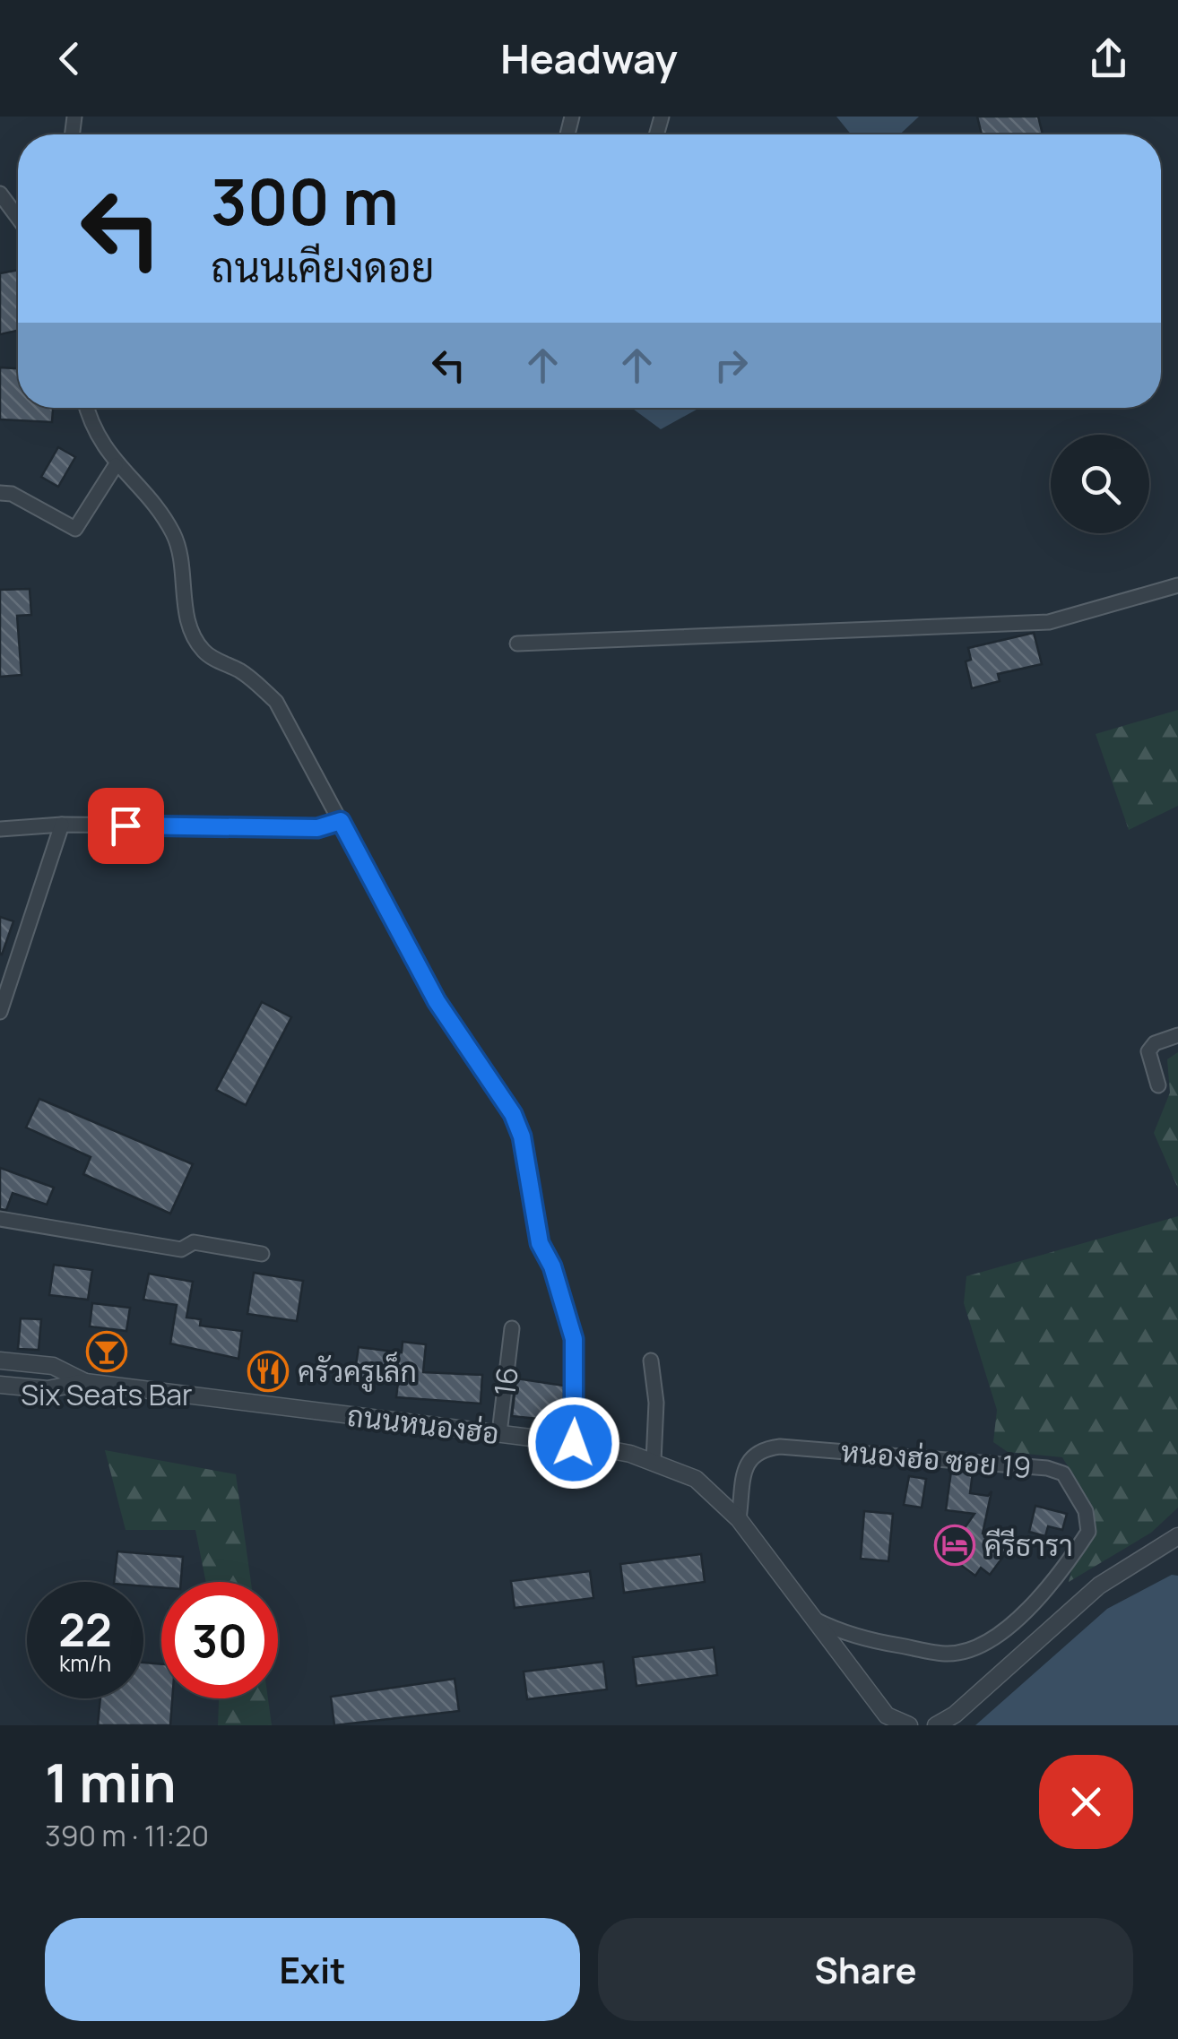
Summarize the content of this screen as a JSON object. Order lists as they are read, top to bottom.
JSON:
{
  "streets": {
    "street": ["16", "ถนนหนองฮ่อ", "หนองฮ่อ ซอย 19"]
  },
  "crossings": [
    ["16", "ถนนหนองฮ่อ"],
    ["ถนนหนองฮ่อ", "หนองฮ่อ ซอย 19"]
  ],
  "places": {
    "bar": ["Six Seats Bar"],
    "restaurant": ["ครัวครูเล็ก"],
    "hotel": ["คีรีธารา"]
  },
  "page": {
    "header": "Headway",
    "turn": ["300 m", "ถนนเคียงดอย"],
    "speed": "22 km/h",
    "limit": "30",
    "heading": ["1 min", "390 m · 11:20"],
    "buttons": ["Exit", "Share"]
  }
}
